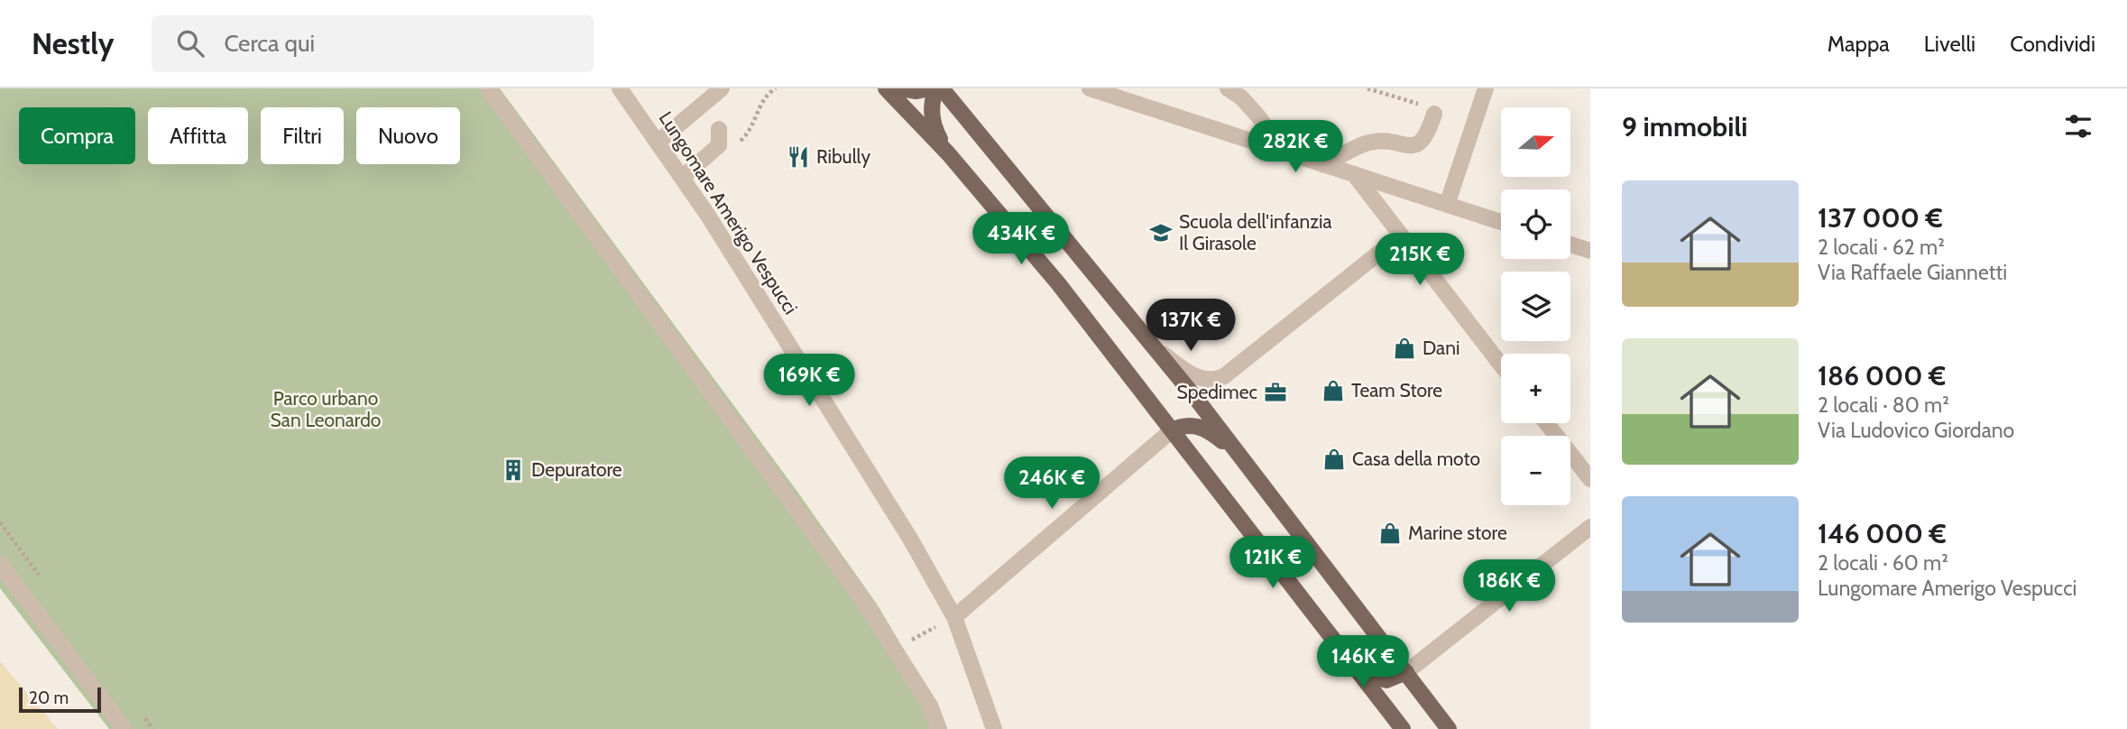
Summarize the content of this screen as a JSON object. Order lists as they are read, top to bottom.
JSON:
{
  "streets": {
    "street": ["Lungomare Amerigo Vespucci"]
  },
  "parks": ["Parco urbano San Leonardo"],
  "places": {
    "restaurant": ["Ribully"],
    "school or university": ["Scuola dell'infanzia Il Girasole"],
    "shop": [
      "Dani",
      "Team Store",
      "Casa della moto",
      "Marine store"
    ],
    "office": ["Spedimec"],
    "building": ["Depuratore"]
  },
  "scale_bar": "20 m",
  "north": "right",
  "page": {
    "header": "Nestly",
    "search": "Cerca qui",
    "nav": ["Mappa", "Livelli", "Condividi"],
    "heading": "9 immobili",
    "map_buttons": ["+", "−"],
    "chip": [
      "Compra",
      "Affitta",
      "Filtri",
      "Nuovo"
    ],
    "price": [
      "282K €",
      "434K €",
      "215K €",
      "137K €",
      "169K €",
      "246K €",
      "121K €",
      "186K €",
      "146K €"
    ],
    "list": [
      {
        "name": "137 000 €",
        "note": "2 locali · 62 m² · Via Raffaele Giannetti"
      },
      {
        "name": "186 000 €",
        "note": "2 locali · 80 m² · Via Ludovico Giordano"
      },
      {
        "name": "146 000 €",
        "note": "2 locali · 60 m² · Lungomare Amerigo Vespucci"
      }
    ],
    "scale": "20 m"
  }
}
